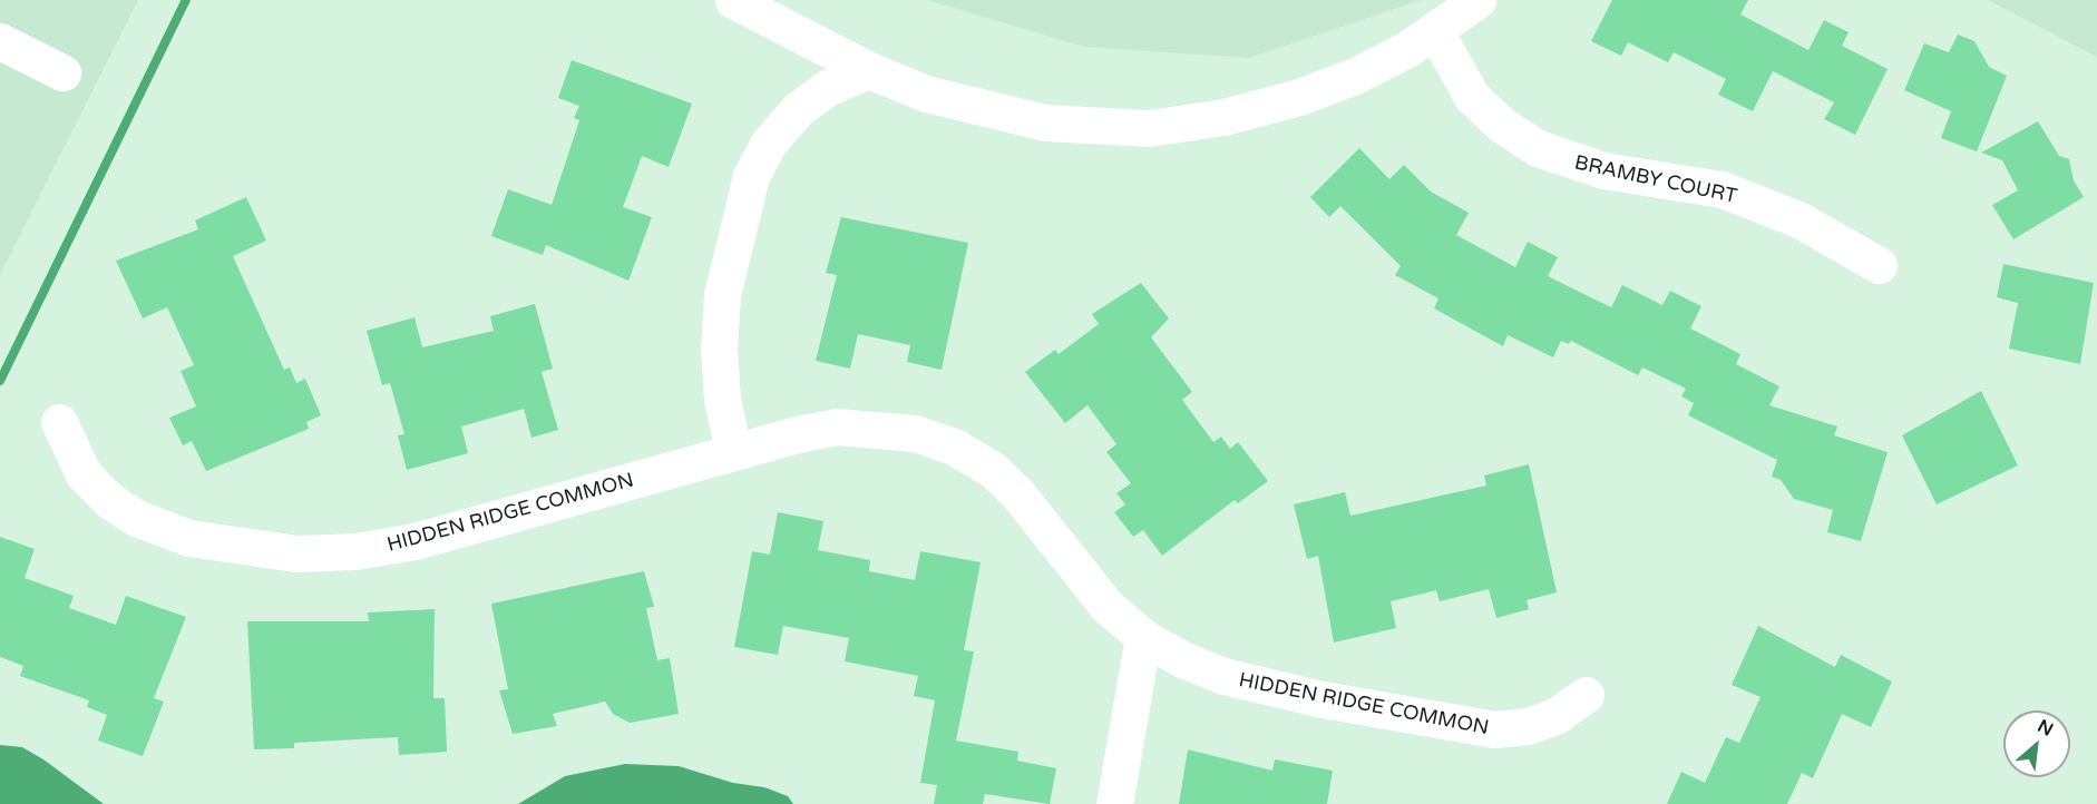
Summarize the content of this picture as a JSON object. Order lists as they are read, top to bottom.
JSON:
{
  "streets": {
    "street": ["BRAMBY COURT", "HIDDEN RIDGE COMMON"]
  },
  "north": "top right"
}
